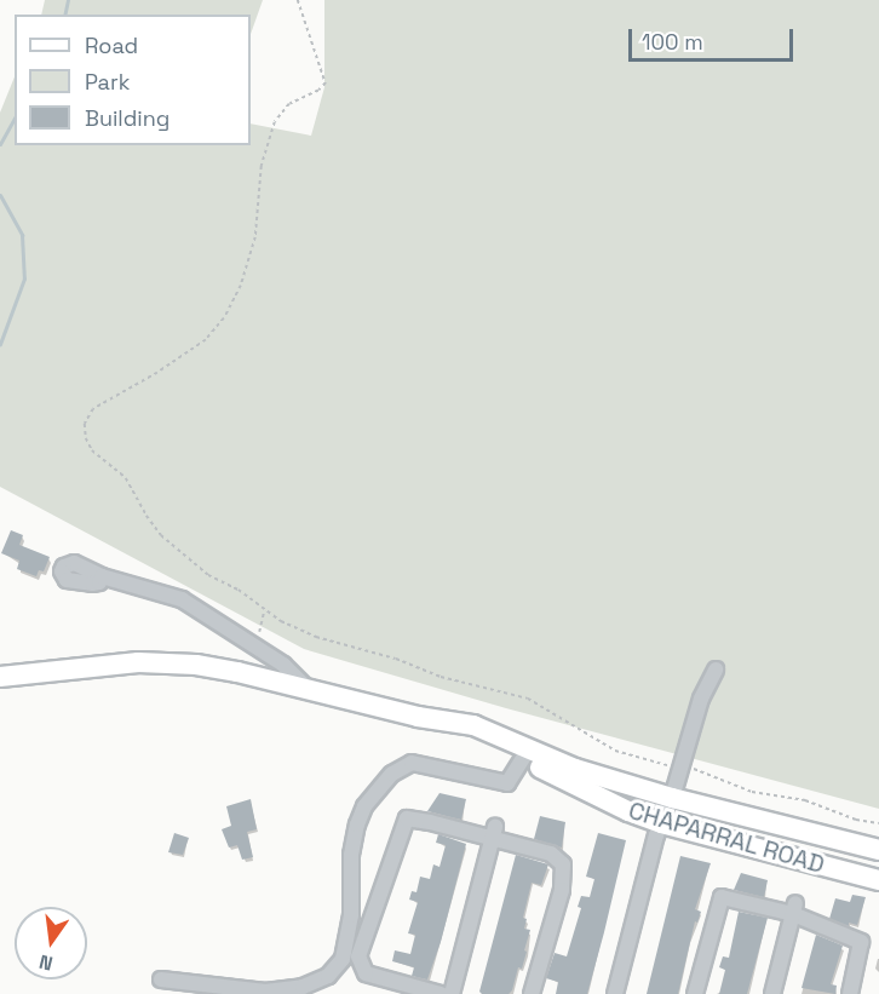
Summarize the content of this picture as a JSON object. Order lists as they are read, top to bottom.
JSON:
{
  "streets": {
    "main road": ["CHAPARRAL ROAD"]
  },
  "legend": ["Road", "Park", "Building"],
  "scale_bar": "100 m",
  "north": "bottom"
}
